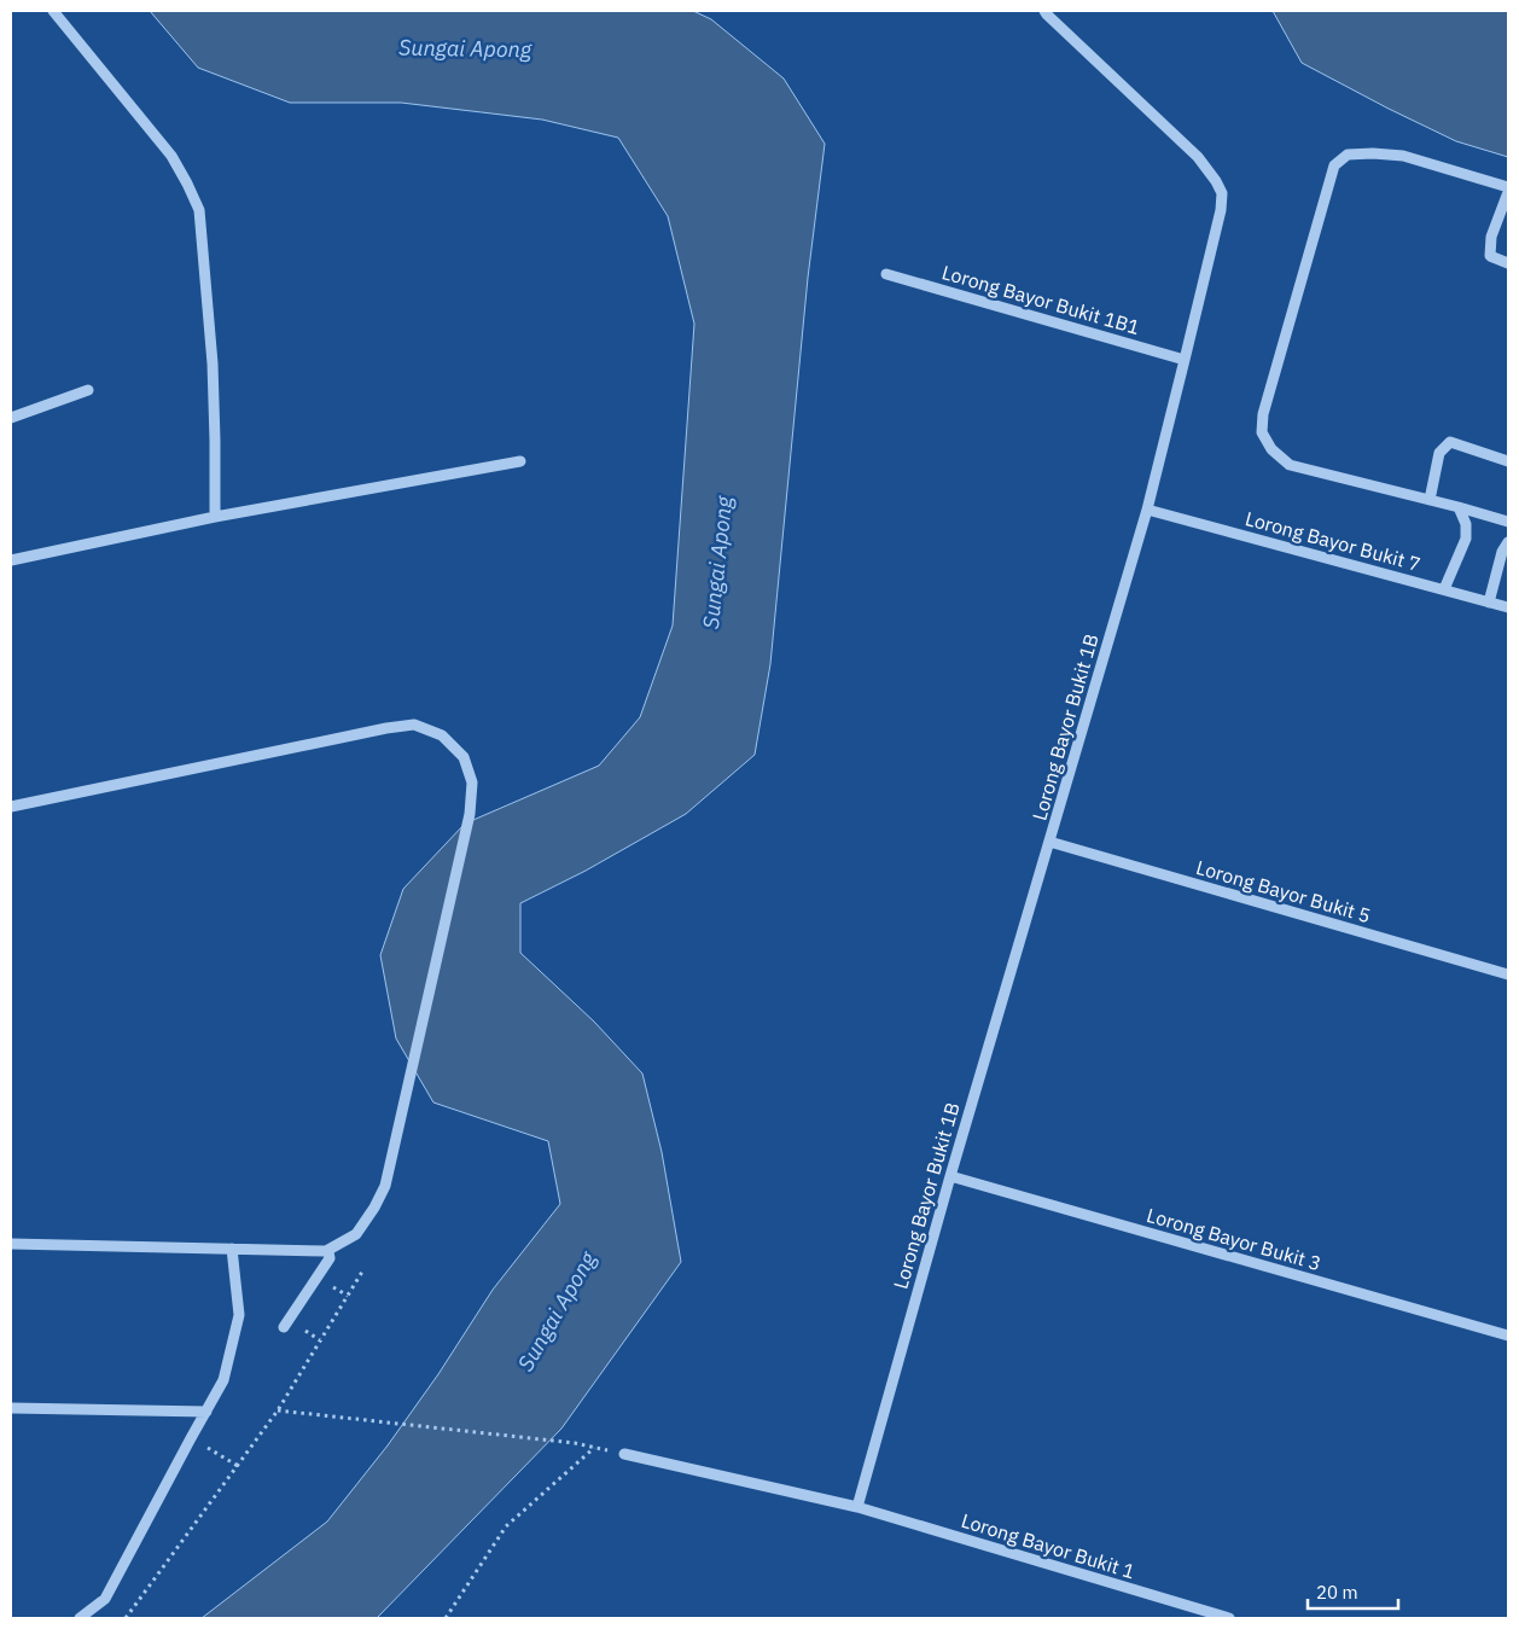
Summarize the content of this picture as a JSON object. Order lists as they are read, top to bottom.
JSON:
{
  "streets": {
    "street": [
      "Lorong Bayor Bukit 1B1",
      "Lorong Bayor Bukit 7",
      "Lorong Bayor Bukit 1B",
      "Lorong Bayor Bukit 5",
      "Lorong Bayor Bukit 3",
      "Lorong Bayor Bukit 1"
    ]
  },
  "crossings": [
    ["Lorong Bayor Bukit 1B1", "Lorong Bayor Bukit 1B"],
    ["Lorong Bayor Bukit 7", "Lorong Bayor Bukit 1B"],
    ["Lorong Bayor Bukit 1B", "Lorong Bayor Bukit 5"],
    ["Lorong Bayor Bukit 1B", "Lorong Bayor Bukit 3"],
    ["Lorong Bayor Bukit 1B", "Lorong Bayor Bukit 1"]
  ],
  "water": ["Sungai Apong"],
  "scale_bar": "20 m"
}
